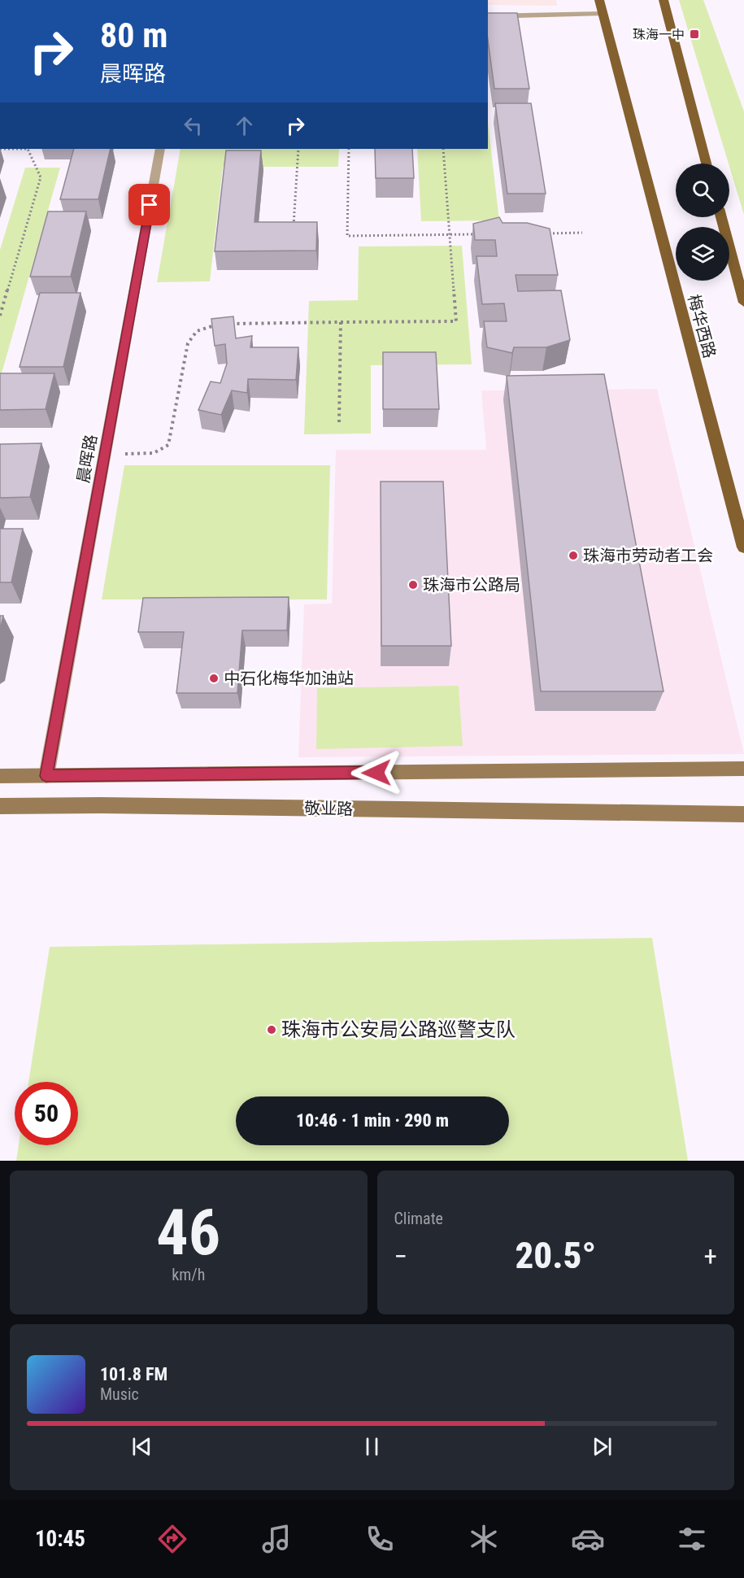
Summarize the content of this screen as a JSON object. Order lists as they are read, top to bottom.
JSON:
{
  "streets": {
    "main road": ["梅华西路", "敬业路"],
    "street": ["晨晖路"]
  },
  "places": {
    "transit": ["珠海一中"],
    "other": [
      "珠海市劳动者工会",
      "珠海市公路局",
      "中石化梅华加油站",
      "珠海市公安局公路巡警支队"
    ]
  },
  "page": {
    "turn": ["80 m", "晨晖路"],
    "limit": "50",
    "trip": "10:46 · 1 min · 290 m",
    "tile": [
      ["46", "km/h"],
      "Climate"
    ],
    "heat": ["−", "20.5°", "+"],
    "song": ["101.8 FM", "Music"],
    "tabs": "10:45"
  }
}
